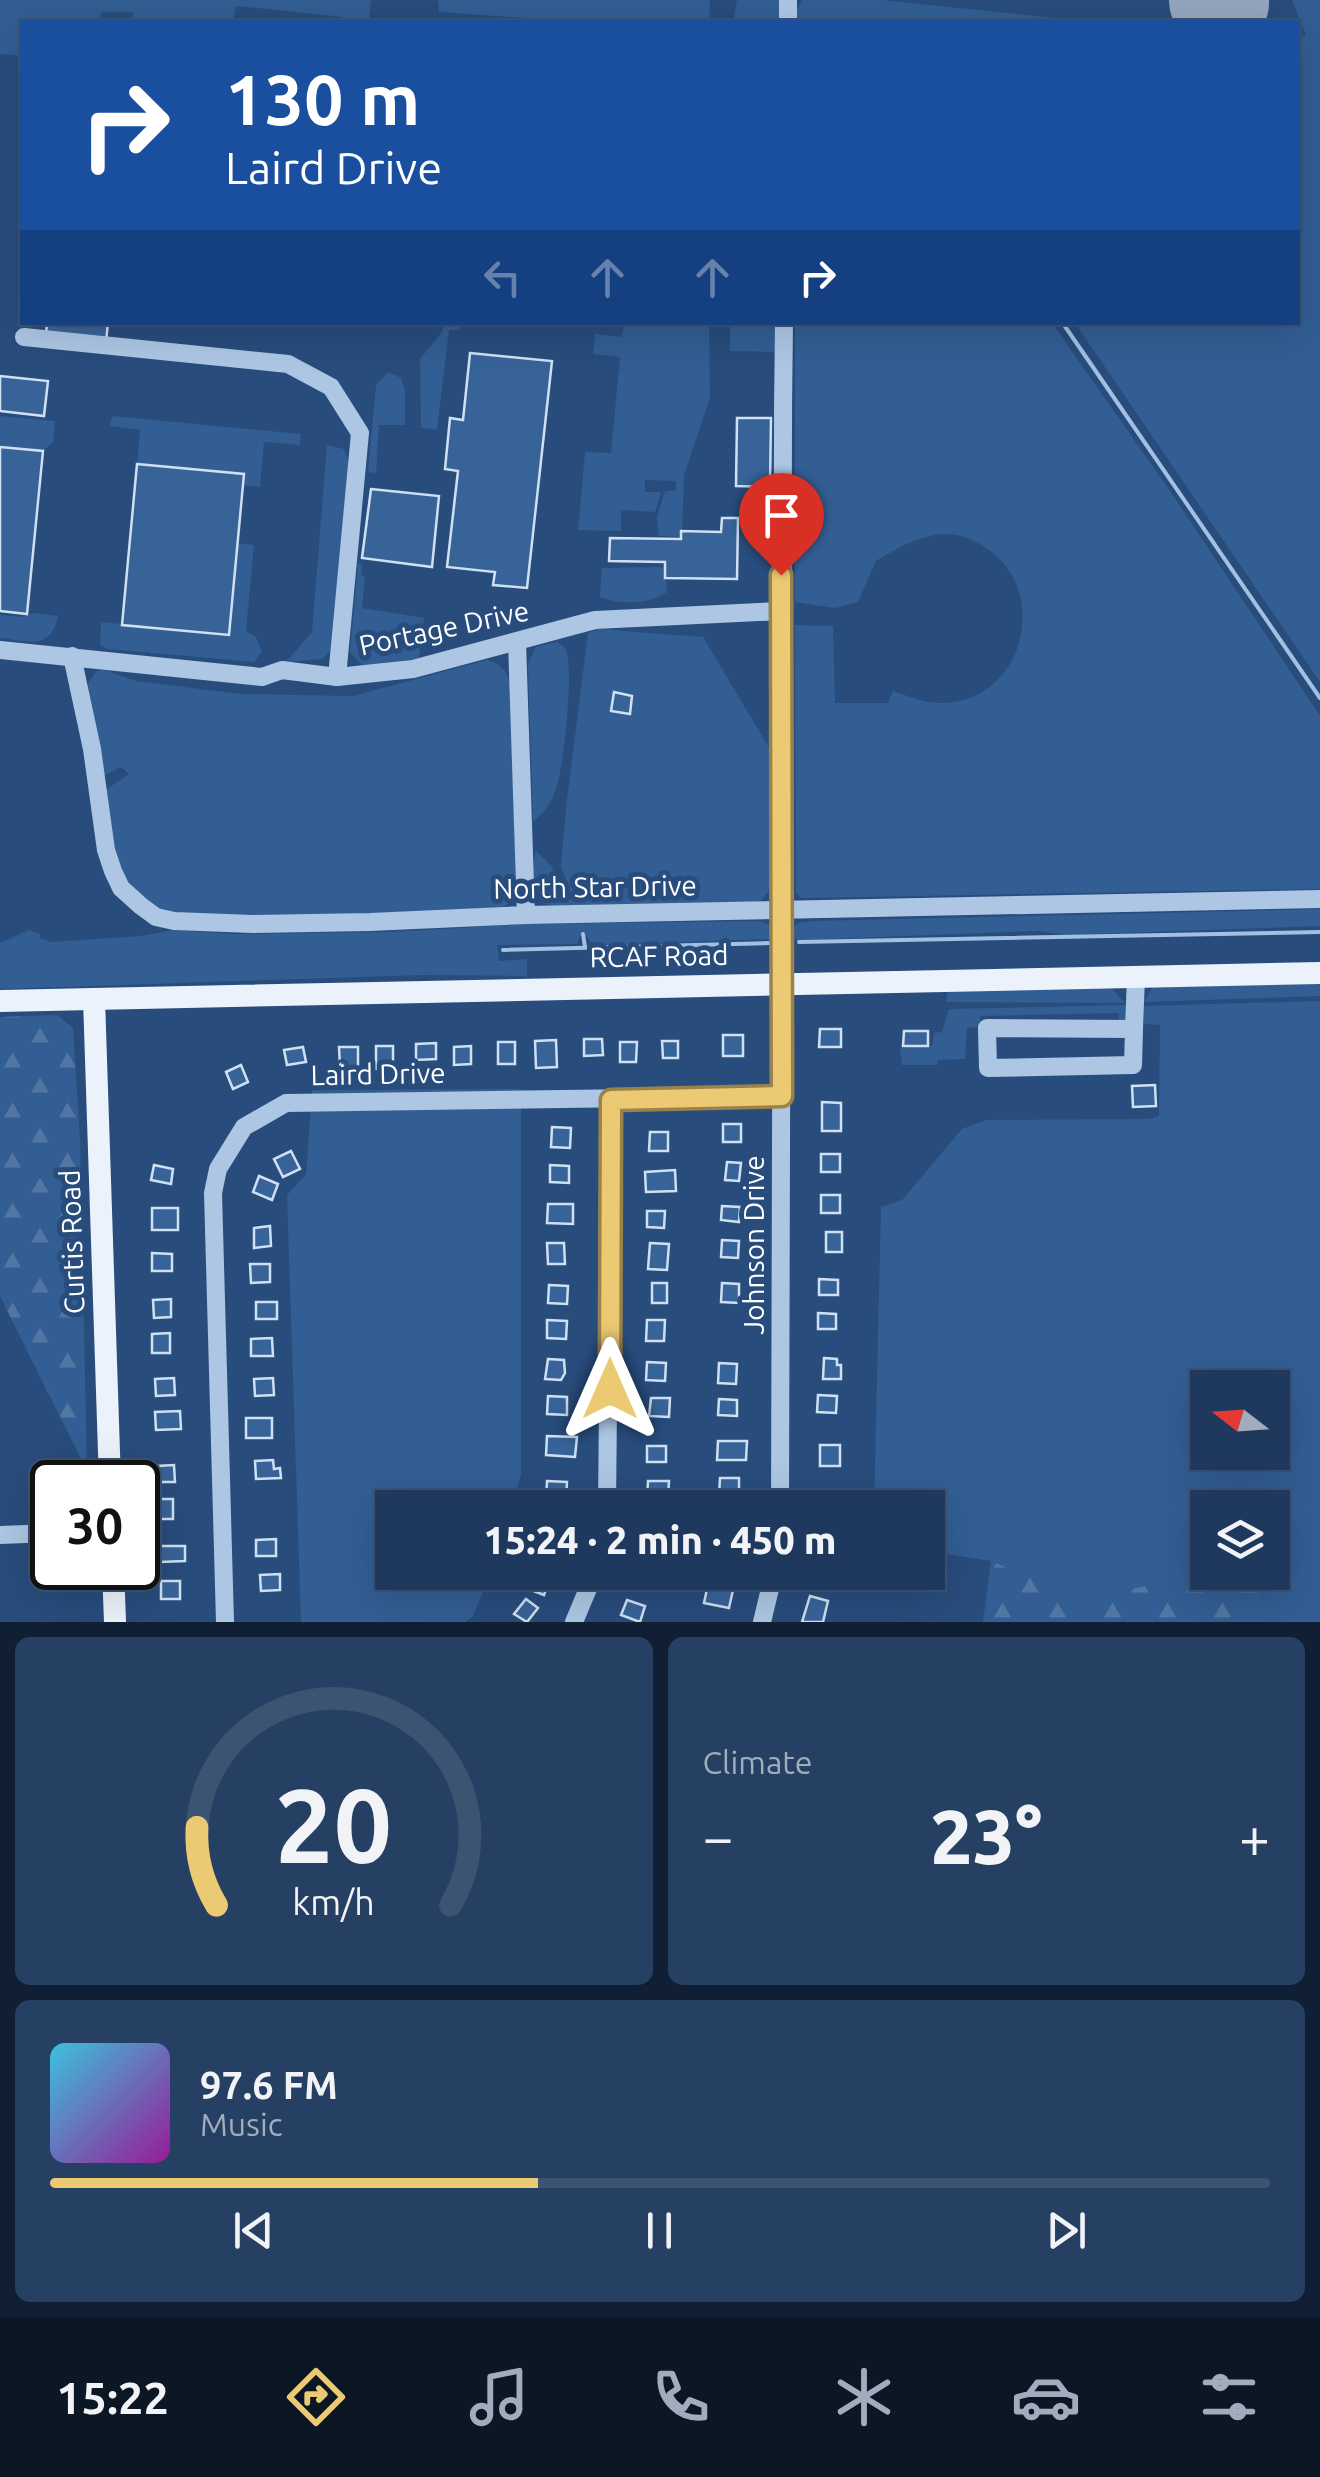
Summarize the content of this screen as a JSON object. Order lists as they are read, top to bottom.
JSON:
{
  "streets": {
    "main road": ["RCAF Road", "Curtis Road"],
    "street": [
      "Portage Drive",
      "North Star Drive",
      "Laird Drive",
      "Johnson Drive"
    ]
  },
  "crossings": [
    ["Portage Drive", "North Star Drive"],
    ["Portage Drive", "Johnson Drive"],
    ["North Star Drive", "Johnson Drive"],
    ["RCAF Road", "Curtis Road"],
    ["RCAF Road", "Johnson Drive"],
    ["Laird Drive", "Johnson Drive"]
  ],
  "north": "left",
  "page": {
    "turn": ["130 m", "Laird Drive"],
    "limit": "30",
    "trip": "15:24 · 2 min · 450 m",
    "tile": "Climate",
    "heat": ["−", "23°", "+"],
    "song": ["97.6 FM", "Music"],
    "tabs": "15:22",
    "gauge": ["20", "km/h"]
  }
}
